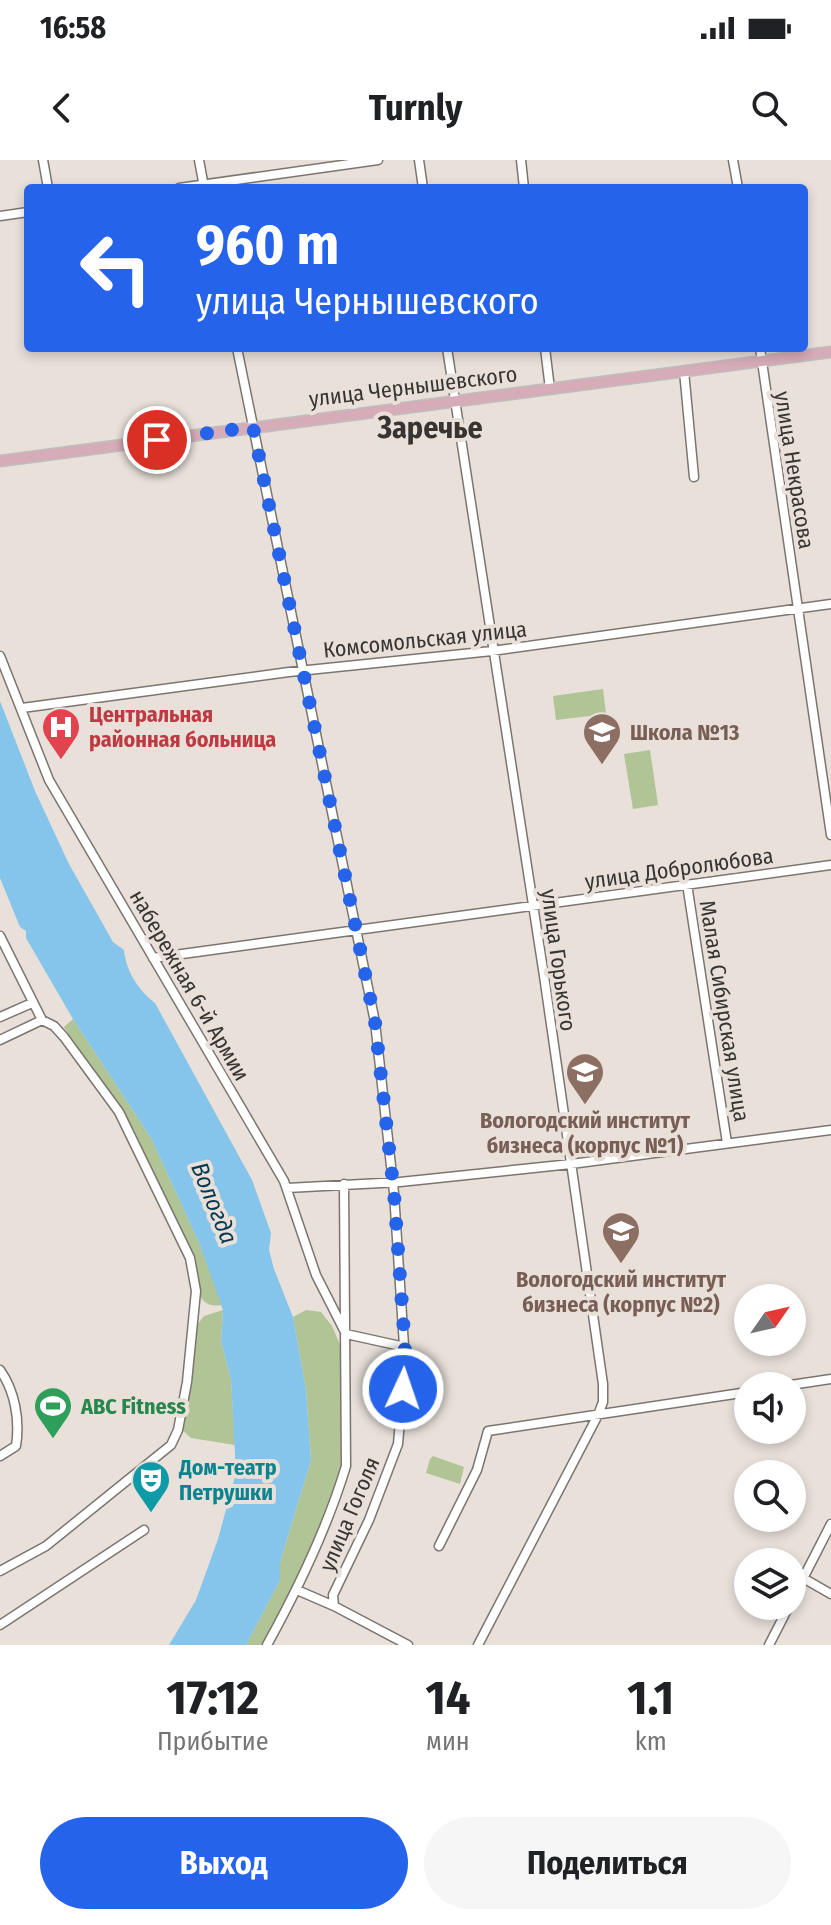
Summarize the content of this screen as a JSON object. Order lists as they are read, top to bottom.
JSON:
{
  "streets": {
    "main road": ["улица Чернышевского"],
    "street": [
      "улица Некрасова",
      "Комсомольская улица",
      "улица Добролюбова",
      "улица Горького",
      "набережная 6-й Армии",
      "Малая Сибирская улица",
      "улица Гоголя"
    ]
  },
  "crossings": [
    ["улица Чернышевского", "улица Некрасова"],
    ["улица Чернышевского", "улица Горького"],
    ["улица Чернышевского", "улица Гоголя"],
    ["улица Некрасова", "Комсомольская улица"],
    ["Комсомольская улица", "улица Горького"],
    ["Комсомольская улица", "набережная 6-й Армии"],
    ["Комсомольская улица", "улица Гоголя"],
    ["улица Добролюбова", "улица Горького"],
    ["улица Добролюбова", "набережная 6-й Армии"],
    ["улица Добролюбова", "Малая Сибирская улица"],
    ["улица Добролюбова", "улица Гоголя"]
  ],
  "districts": ["Заречье"],
  "water": ["Вологда"],
  "places": {
    "hospital": ["Центральная районная больница"],
    "school or university": ["Школа №13", "Вологодский институт бизнеса (корпус №1)", "Вологодский институт бизнеса (корпус №2)"],
    "sports": ["ABC Fitness"],
    "theatre": ["Дом-театр Петрушки"]
  },
  "north": "top right",
  "page": {
    "status": "16:58",
    "header": "Turnly",
    "turn": ["960 m", "улица Чернышевского"],
    "eta": [
      "17:12",
      "Прибытие",
      "14",
      "мин",
      "1.1",
      "km"
    ],
    "buttons": ["Выход", "Поделиться"]
  }
}
